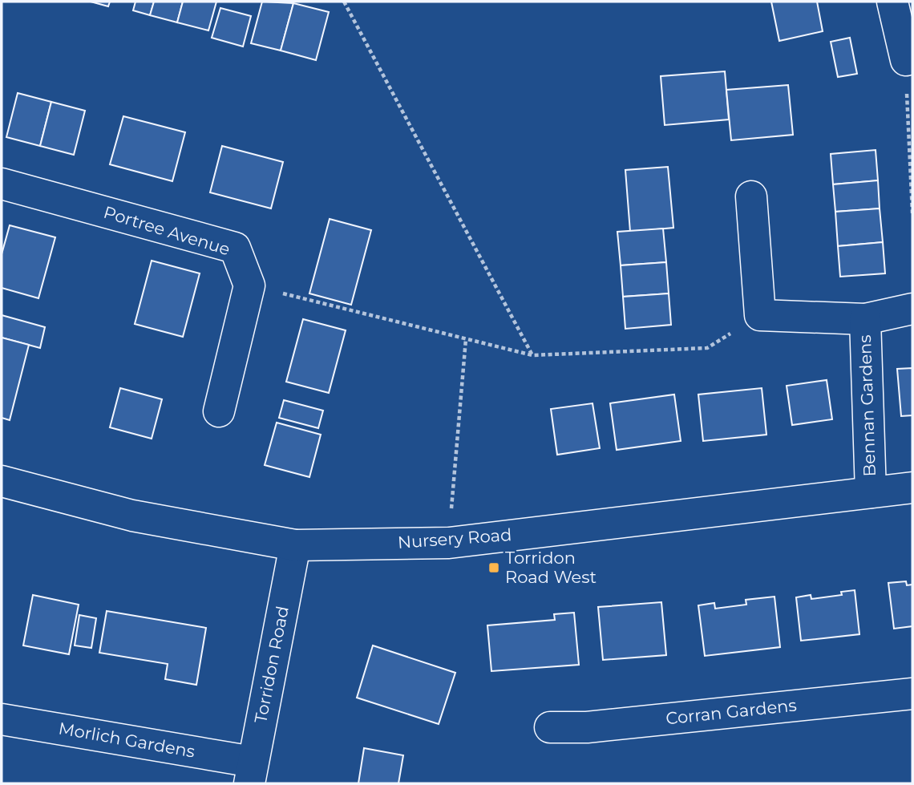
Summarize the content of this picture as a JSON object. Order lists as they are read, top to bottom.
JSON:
{
  "streets": {
    "street": [
      "Portree Avenue",
      "Bennan Gardens",
      "Nursery Road",
      "Torridon Road",
      "Corran Gardens",
      "Morlich Gardens"
    ]
  },
  "crossings": [
    ["Bennan Gardens", "Nursery Road"],
    ["Nursery Road", "Torridon Road"],
    ["Torridon Road", "Morlich Gardens"]
  ],
  "places": {
    "transit": ["Torridon Road West"]
  }
}
